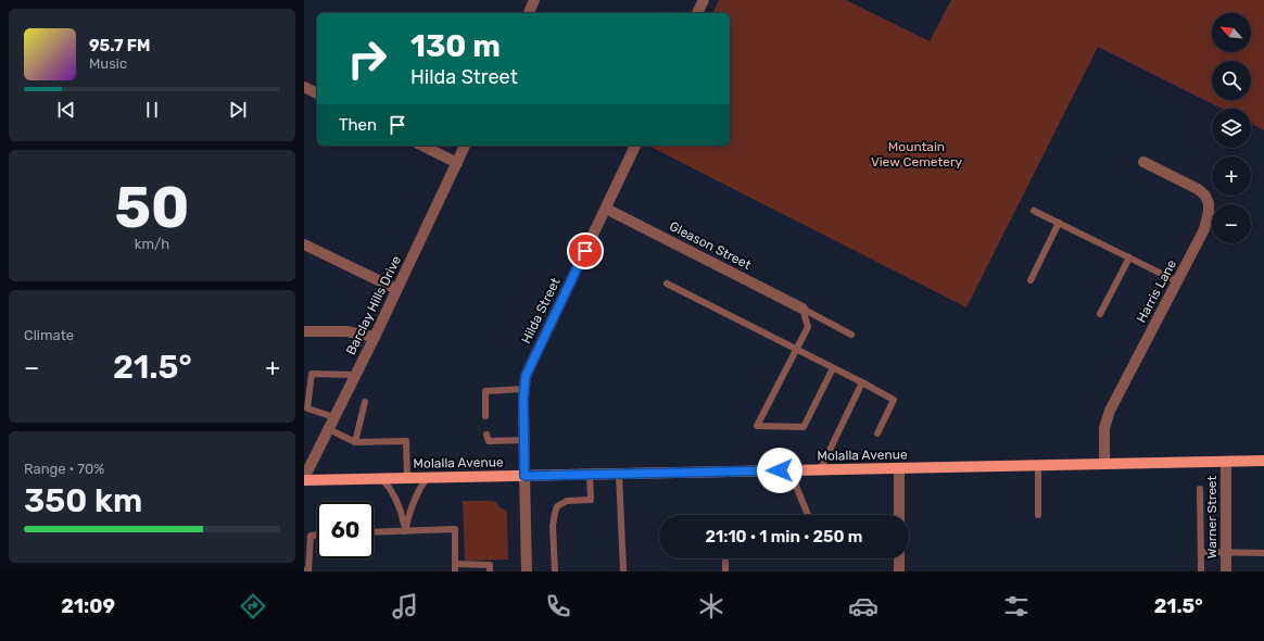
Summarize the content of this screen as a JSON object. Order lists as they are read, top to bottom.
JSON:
{
  "streets": {
    "main road": ["Molalla Avenue"],
    "street": [
      "Gleason Street",
      "Harris Lane",
      "Barclay Hills Drive",
      "Hilda Street",
      "Warner Street"
    ]
  },
  "crossings": [
    ["Gleason Street", "Hilda Street"],
    ["Harris Lane", "Molalla Avenue"],
    ["Barclay Hills Drive", "Molalla Avenue"],
    ["Hilda Street", "Molalla Avenue"],
    ["Molalla Avenue", "Warner Street"]
  ],
  "parks": ["Mountain View Cemetery"],
  "north": "top left",
  "page": {
    "map_buttons": ["+", "−"],
    "turn": ["130 m", "Hilda Street"],
    "song": ["95.7 FM", "Music"],
    "then": "Then",
    "tile": [
      ["50", "km/h"],
      "Climate",
      ["Range · 70%", "350 km"]
    ],
    "heat": ["−", "21.5°", "+"],
    "limit": "60",
    "trip": "21:10 · 1 min · 250 m",
    "tabs": ["21:09", "21.5°"]
  }
}
